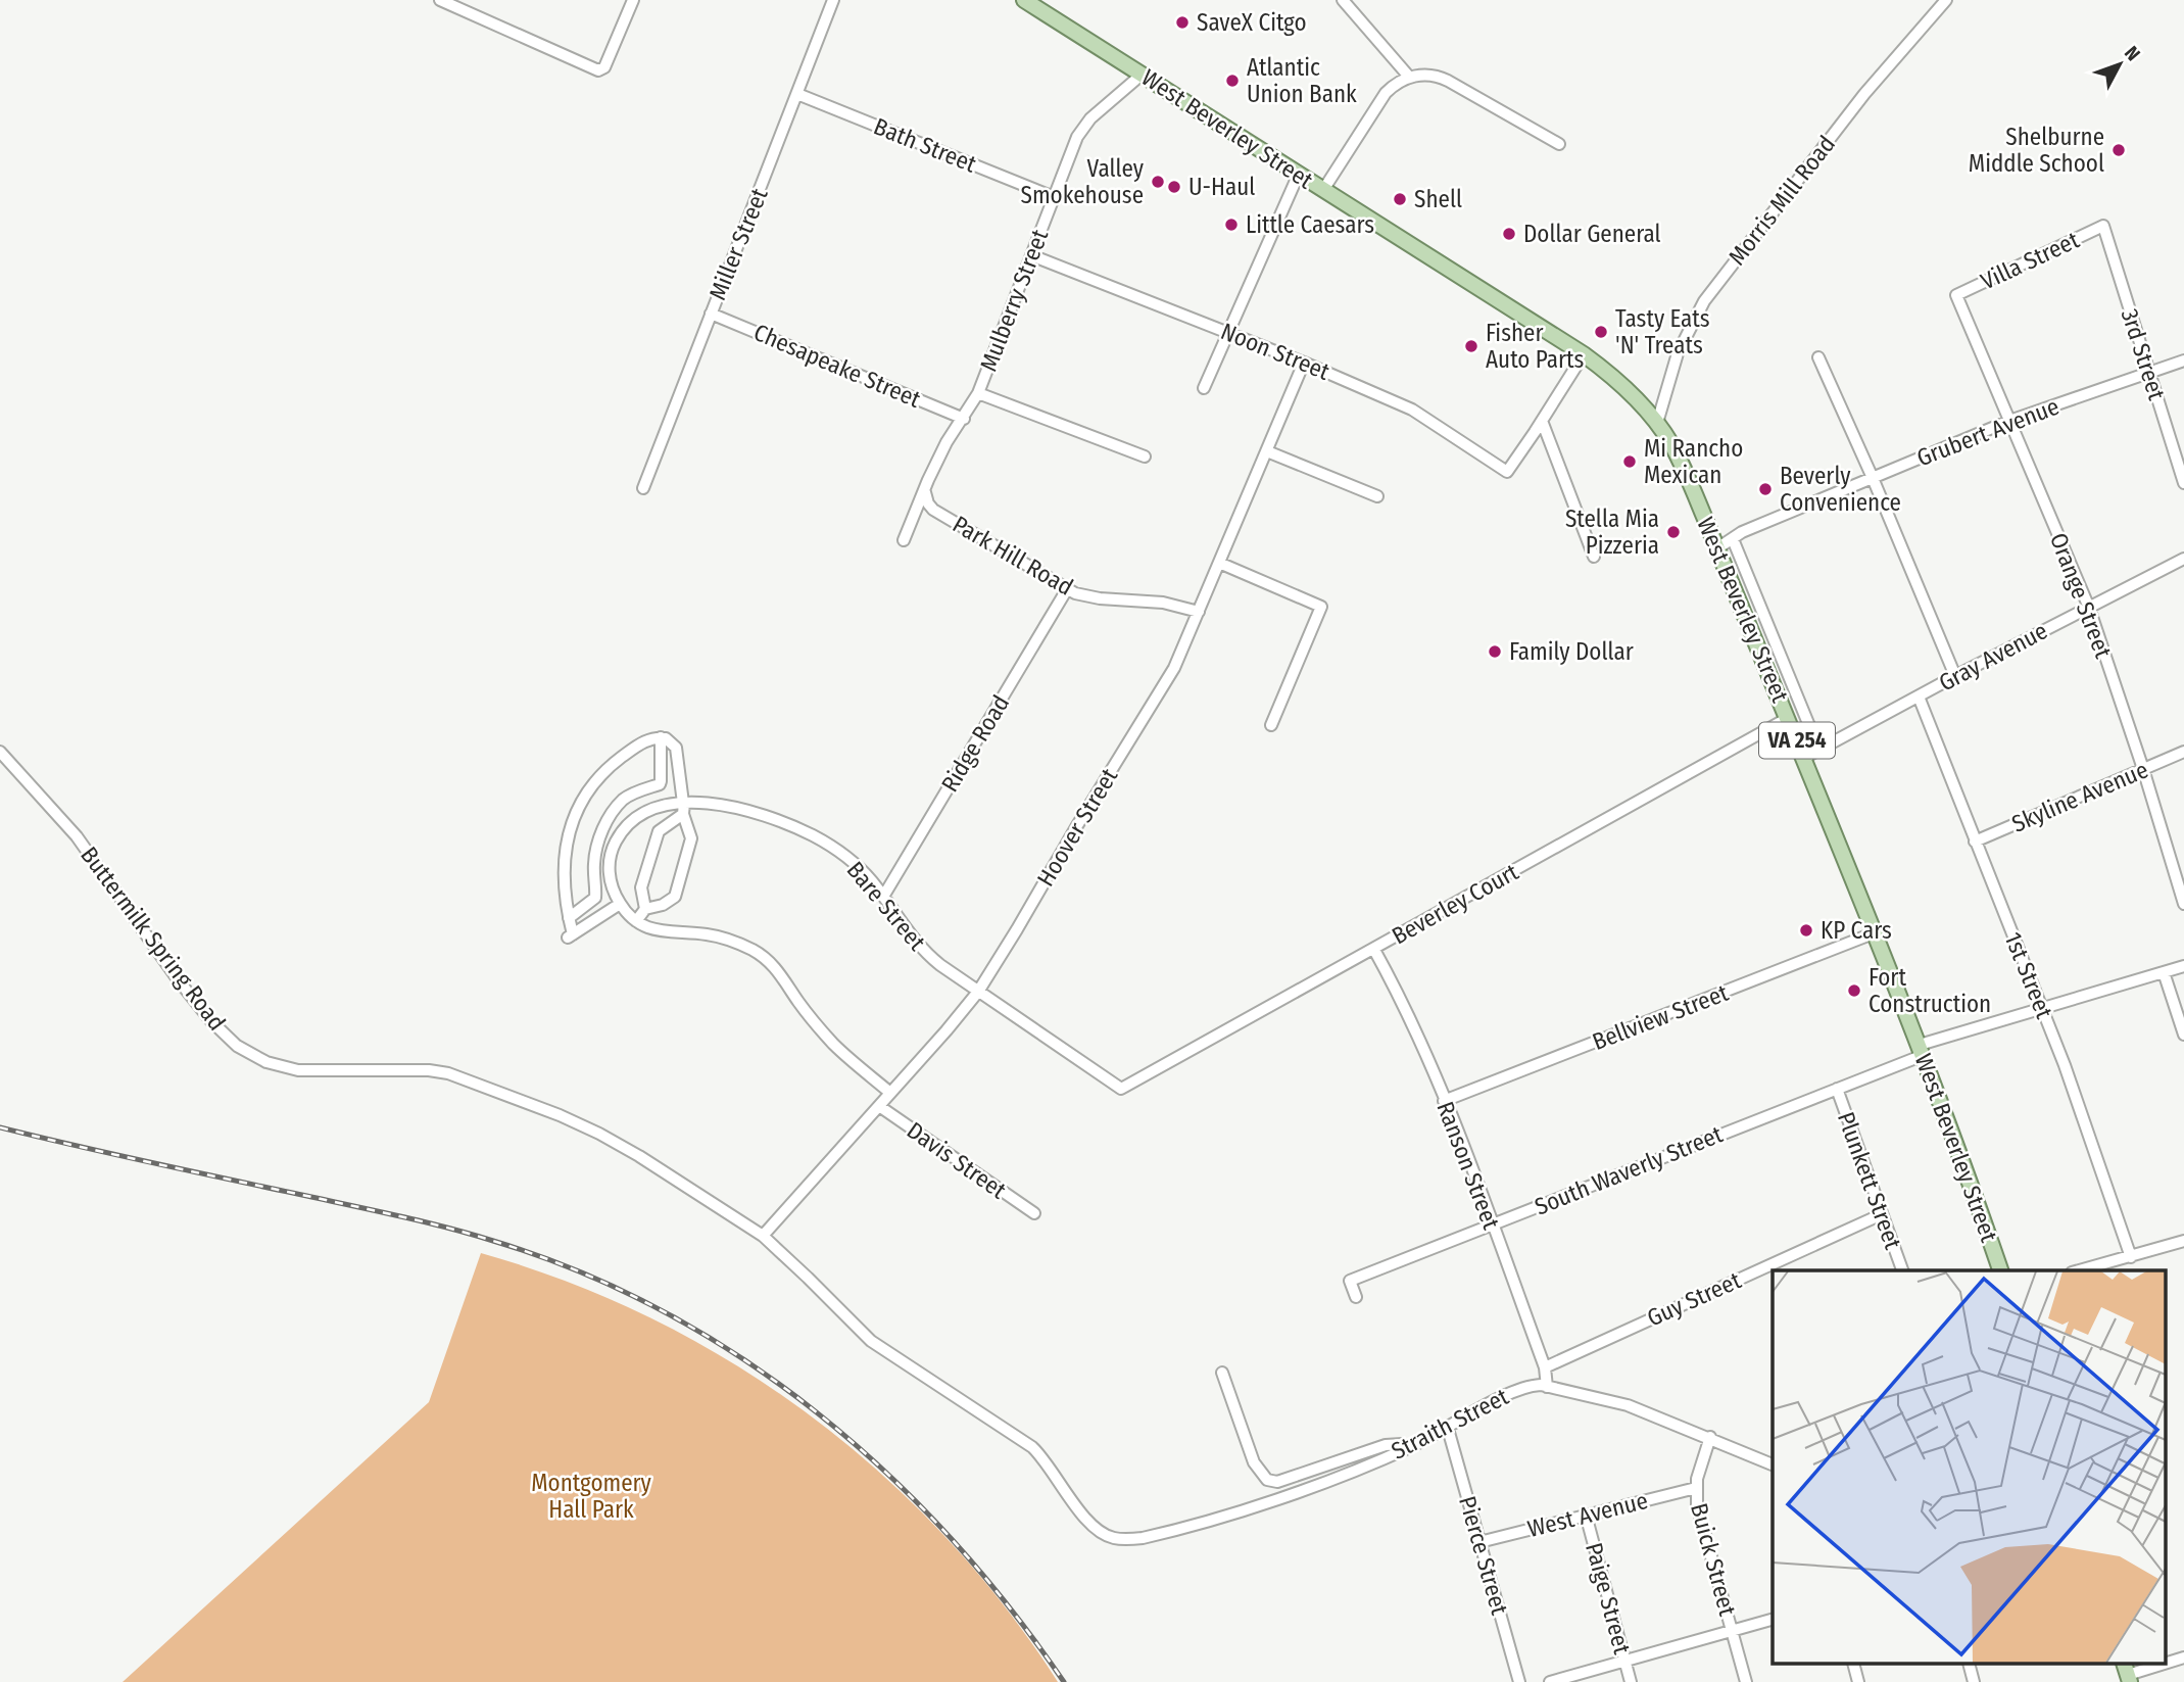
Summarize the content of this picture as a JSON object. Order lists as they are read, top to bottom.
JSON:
{
  "streets": {
    "main road": ["West Beverley Street", "VA 254"],
    "street": [
      "Bath Street",
      "Morris Mill Road",
      "Miller Street",
      "Villa Street",
      "Mulberry Street",
      "Noon Street",
      "3rd Street",
      "Chesapeake Street",
      "Grubert Avenue",
      "Park Hill Road",
      "Orange Street",
      "Gray Avenue",
      "Ridge Road",
      "Skyline Avenue",
      "Hoover Street",
      "Beverley Court",
      "Bare Street",
      "Buttermilk Spring Road",
      "1st Street",
      "Bellview Street",
      "Davis Street",
      "Ranson Street",
      "South Waverly Street",
      "Plunkett Street",
      "Guy Street",
      "Straith Street",
      "West Avenue",
      "Pierce Street",
      "Buick Street",
      "Paige Street"
    ]
  },
  "crossings": [
    ["West Beverley Street", "Morris Mill Road"],
    ["West Beverley Street", "Mulberry Street"],
    ["West Beverley Street", "Grubert Avenue"],
    ["West Beverley Street", "Gray Avenue"],
    ["West Beverley Street", "Beverley Court"],
    ["West Beverley Street", "Bellview Street"],
    ["West Beverley Street", "South Waverly Street"],
    ["Bath Street", "Miller Street"],
    ["Bath Street", "Mulberry Street"],
    ["Miller Street", "Chesapeake Street"],
    ["Villa Street", "3rd Street"],
    ["Villa Street", "Orange Street"],
    ["Mulberry Street", "Noon Street"],
    ["Mulberry Street", "Chesapeake Street"],
    ["Mulberry Street", "Park Hill Road"],
    ["Noon Street", "Hoover Street"],
    ["3rd Street", "Grubert Avenue"],
    ["Grubert Avenue", "Orange Street"],
    ["Park Hill Road", "Ridge Road"],
    ["Park Hill Road", "Hoover Street"],
    ["Orange Street", "Gray Avenue"],
    ["Orange Street", "Skyline Avenue"],
    ["Gray Avenue", "1st Street"],
    ["Ridge Road", "Bare Street"],
    ["Skyline Avenue", "1st Street"],
    ["Hoover Street", "Bare Street"],
    ["Hoover Street", "Buttermilk Spring Road"],
    ["Hoover Street", "Davis Street"],
    ["Beverley Court", "Bare Street"],
    ["Beverley Court", "Ranson Street"],
    ["Buttermilk Spring Road", "Straith Street"],
    ["1st Street", "South Waverly Street"],
    ["Bellview Street", "Ranson Street"],
    ["Ranson Street", "South Waverly Street"],
    ["Ranson Street", "Guy Street"],
    ["Ranson Street", "Straith Street"],
    ["South Waverly Street", "Plunkett Street"],
    ["Plunkett Street", "Guy Street"],
    ["Straith Street", "Pierce Street"],
    ["Straith Street", "Buick Street"],
    ["West Avenue", "Pierce Street"],
    ["West Avenue", "Buick Street"],
    ["West Avenue", "Paige Street"]
  ],
  "parks": ["Montgomery Hall Park"],
  "places": [
    "SaveX Citgo",
    "Atlantic Union Bank",
    "Shelburne Middle School",
    "Valley Smokehouse",
    "U-Haul",
    "Shell",
    "Little Caesars",
    "Dollar General",
    "Tasty Eats 'N' Treats",
    "Fisher Auto Parts",
    "Mi Rancho Mexican",
    "Beverly Convenience",
    "Stella Mia Pizzeria",
    "Family Dollar",
    "KP Cars",
    "Fort Construction"
  ],
  "north": "top right"
}
